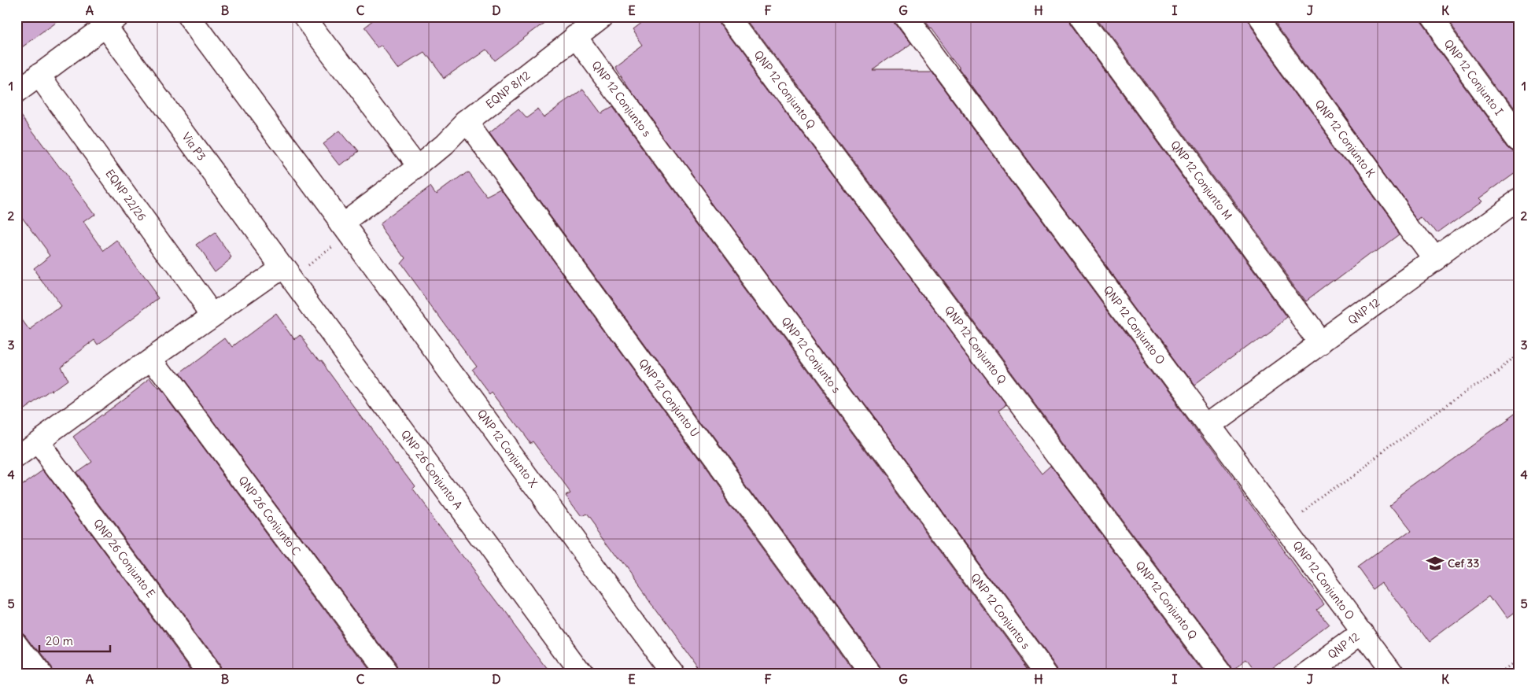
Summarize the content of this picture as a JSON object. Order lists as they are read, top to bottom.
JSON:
{
  "streets": {
    "street": [
      "QNP 12 Conjunto I",
      "EQNP 8/12",
      "QNP 12 Conjunto Q",
      "QNP 12 Conjunto s",
      "QNP 12 Conjunto K",
      "Via P3",
      "QNP 12 Conjunto M",
      "EQNP 22/26",
      "QNP 12",
      "QNP 12 Conjunto O",
      "QNP 12 Conjunto U",
      "QNP 12 Conjunto X",
      "QNP 26 Conjunto A",
      "QNP 26 Conjunto C",
      "QNP 26 Conjunto E"
    ]
  },
  "crossings": [
    ["EQNP 8/12", "QNP 12 Conjunto s"],
    ["EQNP 8/12", "QNP 12 Conjunto U"],
    ["EQNP 8/12", "QNP 12 Conjunto X"],
    ["QNP 12 Conjunto K", "QNP 12"],
    ["Via P3", "QNP 26 Conjunto A"],
    ["QNP 12 Conjunto M", "QNP 12"],
    ["QNP 12", "QNP 12 Conjunto O"]
  ],
  "places": {
    "school or university": ["Cef 33"]
  },
  "scale_bar": "20 m",
  "grid": {
    "columns": [
      "A",
      "B",
      "C",
      "D",
      "E",
      "F",
      "G",
      "H",
      "I",
      "J",
      "K"
    ],
    "rows": [
      "1",
      "2",
      "3",
      "4",
      "5"
    ]
  }
}
